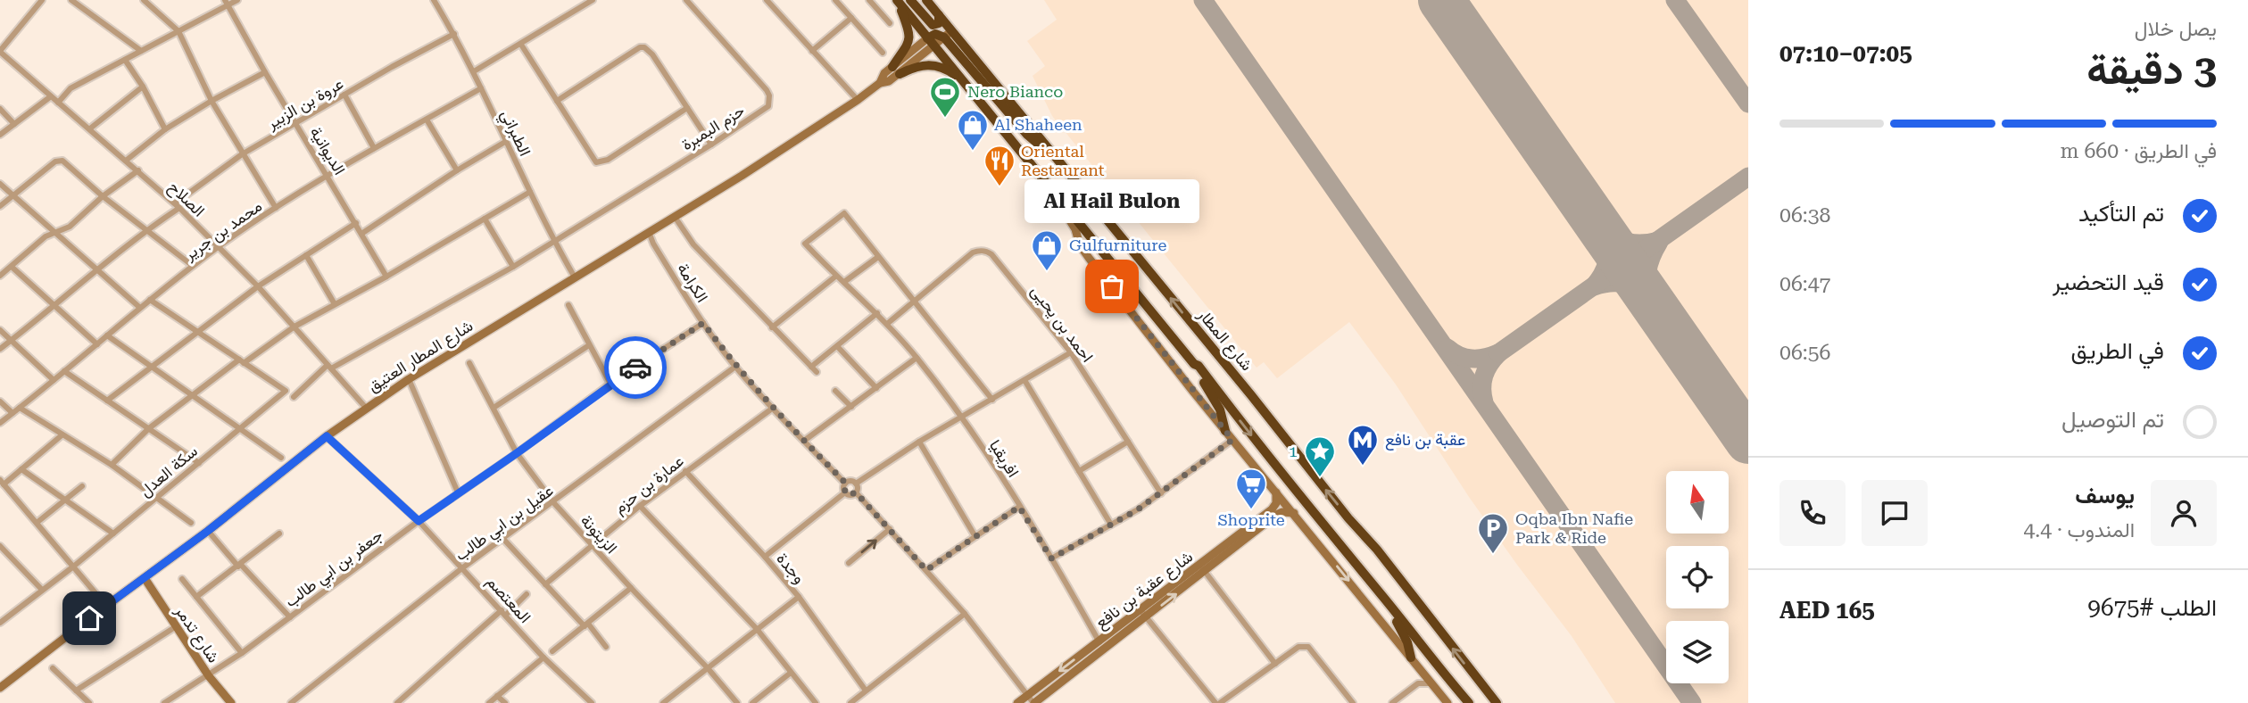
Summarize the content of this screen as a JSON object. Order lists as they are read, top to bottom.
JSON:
{
  "streets": {
    "highway": ["شارع المطار"],
    "street": [
      "عروة بن الزبير",
      "حزم البمبرة",
      "الطبراني",
      "الديوانية",
      "الصلاح",
      "محمد بن جرير",
      "الكرامة",
      "احمد بن يحيى",
      "شارع المطار العتيق",
      "افريقيا",
      "سكة العدل",
      "عمارة بن حزم",
      "عقيل بن ابي طالب",
      "الزيتونة",
      "جعفر بن ابي طالب",
      "وجدة",
      "شارع عقبة بن نافع",
      "المعتصم",
      "شارع تدمر"
    ]
  },
  "crossings": [
    ["عروة بن الزبير", "الطبراني"],
    ["عروة بن الزبير", "الديوانية"],
    ["عروة بن الزبير", "الصلاح"],
    ["حزم البمبرة", "الطبراني"],
    ["حزم البمبرة", "الصلاح"],
    ["الطبراني", "محمد بن جرير"],
    ["الطبراني", "شارع المطار العتيق"],
    ["الديوانية", "محمد بن جرير"],
    ["الصلاح", "محمد بن جرير"],
    ["الصلاح", "شارع المطار العتيق"],
    ["الكرامة", "شارع المطار العتيق"],
    ["الكرامة", "عمارة بن حزم"],
    ["الكرامة", "عقيل بن ابي طالب"],
    ["الكرامة", "جعفر بن ابي طالب"],
    ["شارع المطار العتيق", "المعتصم"],
    ["شارع المطار العتيق", "شارع تدمر"],
    ["افريقيا", "شارع عقبة بن نافع"],
    ["عمارة بن حزم", "الزيتونة"],
    ["عمارة بن حزم", "وجدة"],
    ["عقيل بن ابي طالب", "الزيتونة"],
    ["عقيل بن ابي طالب", "المعتصم"],
    ["الزيتونة", "جعفر بن ابي طالب"],
    ["جعفر بن ابي طالب", "المعتصم"],
    ["جعفر بن ابي طالب", "شارع تدمر"]
  ],
  "places": {
    "sports": ["Nero Bianco"],
    "shop": ["Al Shaheen", "Gulfurniture"],
    "restaurant": ["Oriental Restaurant"],
    "other": ["Al Hail Bulon"],
    "metro station": ["عقبة بن نافع"],
    "place": ["1"],
    "supermarket": ["Shoprite"],
    "parking": ["Oqba Ibn Nafie Park & Ride"]
  },
  "north": "top",
  "page": {
    "heading": ["3 دقيقة", "يصل خلال", "07:05–07:10"],
    "panel": [
      "يوسف",
      "المندوب · 4.4",
      "الطلب #9675",
      "AED 165"
    ],
    "bar": "في الطريق · 660 m",
    "bubble": "Al Hail Bulon",
    "list": [
      ["تم التأكيد", "06:38"],
      ["قيد التحضير", "06:47"],
      ["في الطريق", "06:56"],
      "تم التوصيل"
    ]
  }
}
